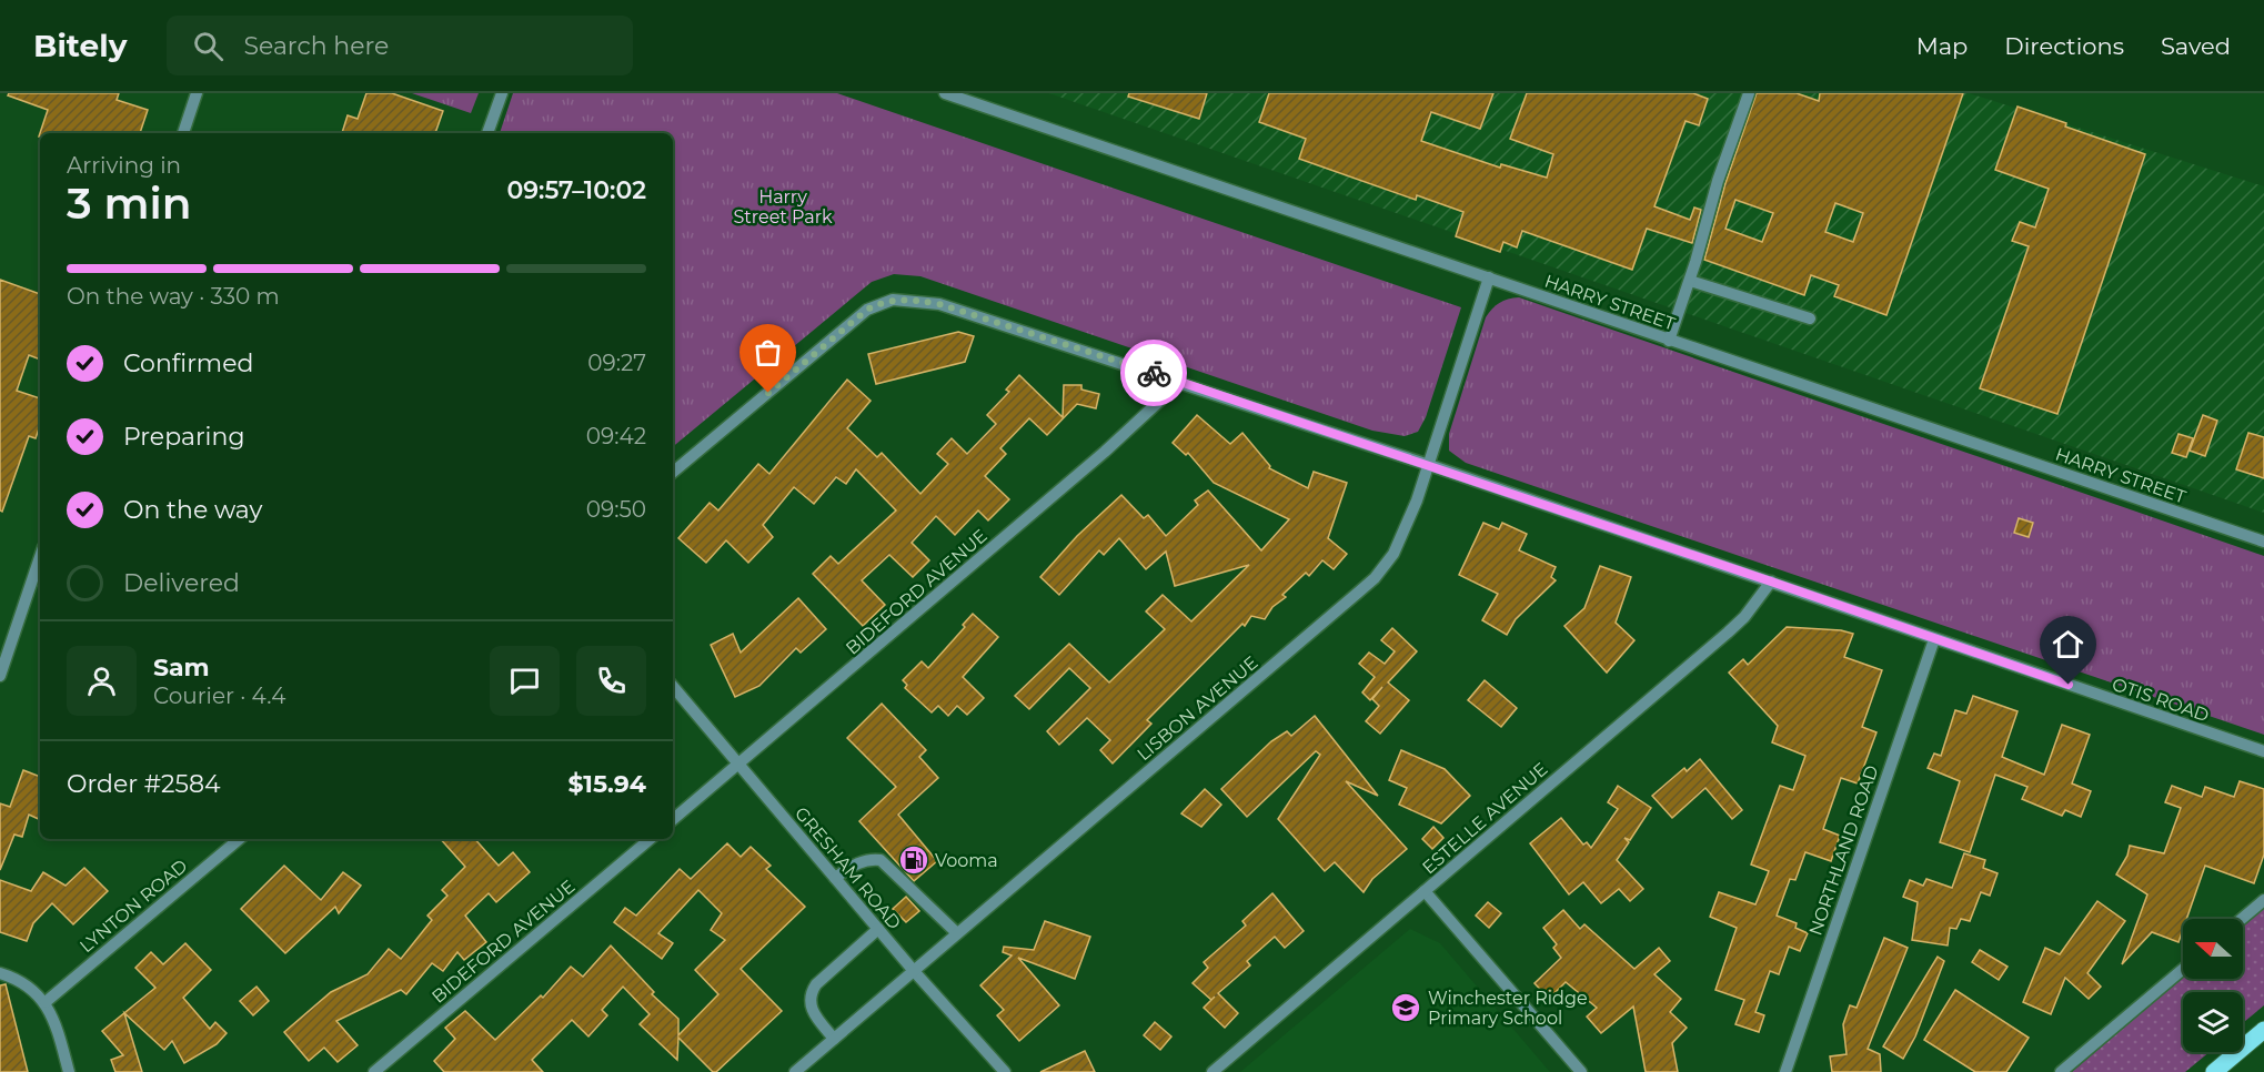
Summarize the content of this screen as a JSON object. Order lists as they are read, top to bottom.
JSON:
{
  "streets": {
    "street": [
      "HARRY STREET",
      "BIDEFORD AVENUE",
      "OTIS ROAD",
      "LISBON AVENUE",
      "ESTELLE AVENUE",
      "NORTHLAND ROAD",
      "GRESHAM ROAD",
      "LYNTON ROAD"
    ]
  },
  "crossings": [
    ["HARRY STREET", "LISBON AVENUE"],
    ["BIDEFORD AVENUE", "GRESHAM ROAD"],
    ["OTIS ROAD", "NORTHLAND ROAD"],
    ["LISBON AVENUE", "GRESHAM ROAD"]
  ],
  "parks": ["Harry Street Park"],
  "places": {
    "fuel station": ["Vooma"],
    "school or university": ["Winchester Ridge Primary School"]
  },
  "north": "left",
  "page": {
    "header": "Bitely",
    "search": "Search here",
    "nav": ["Map", "Directions", "Saved"],
    "heading": ["3 min", "Arriving in", "09:57–10:02"],
    "panel": [
      "Sam",
      "Courier · 4.4",
      "Order #2584",
      "$15.94"
    ],
    "bar": "On the way · 330 m",
    "list": [
      ["Confirmed", "09:27"],
      ["Preparing", "09:42"],
      ["On the way", "09:50"],
      "Delivered"
    ]
  }
}
